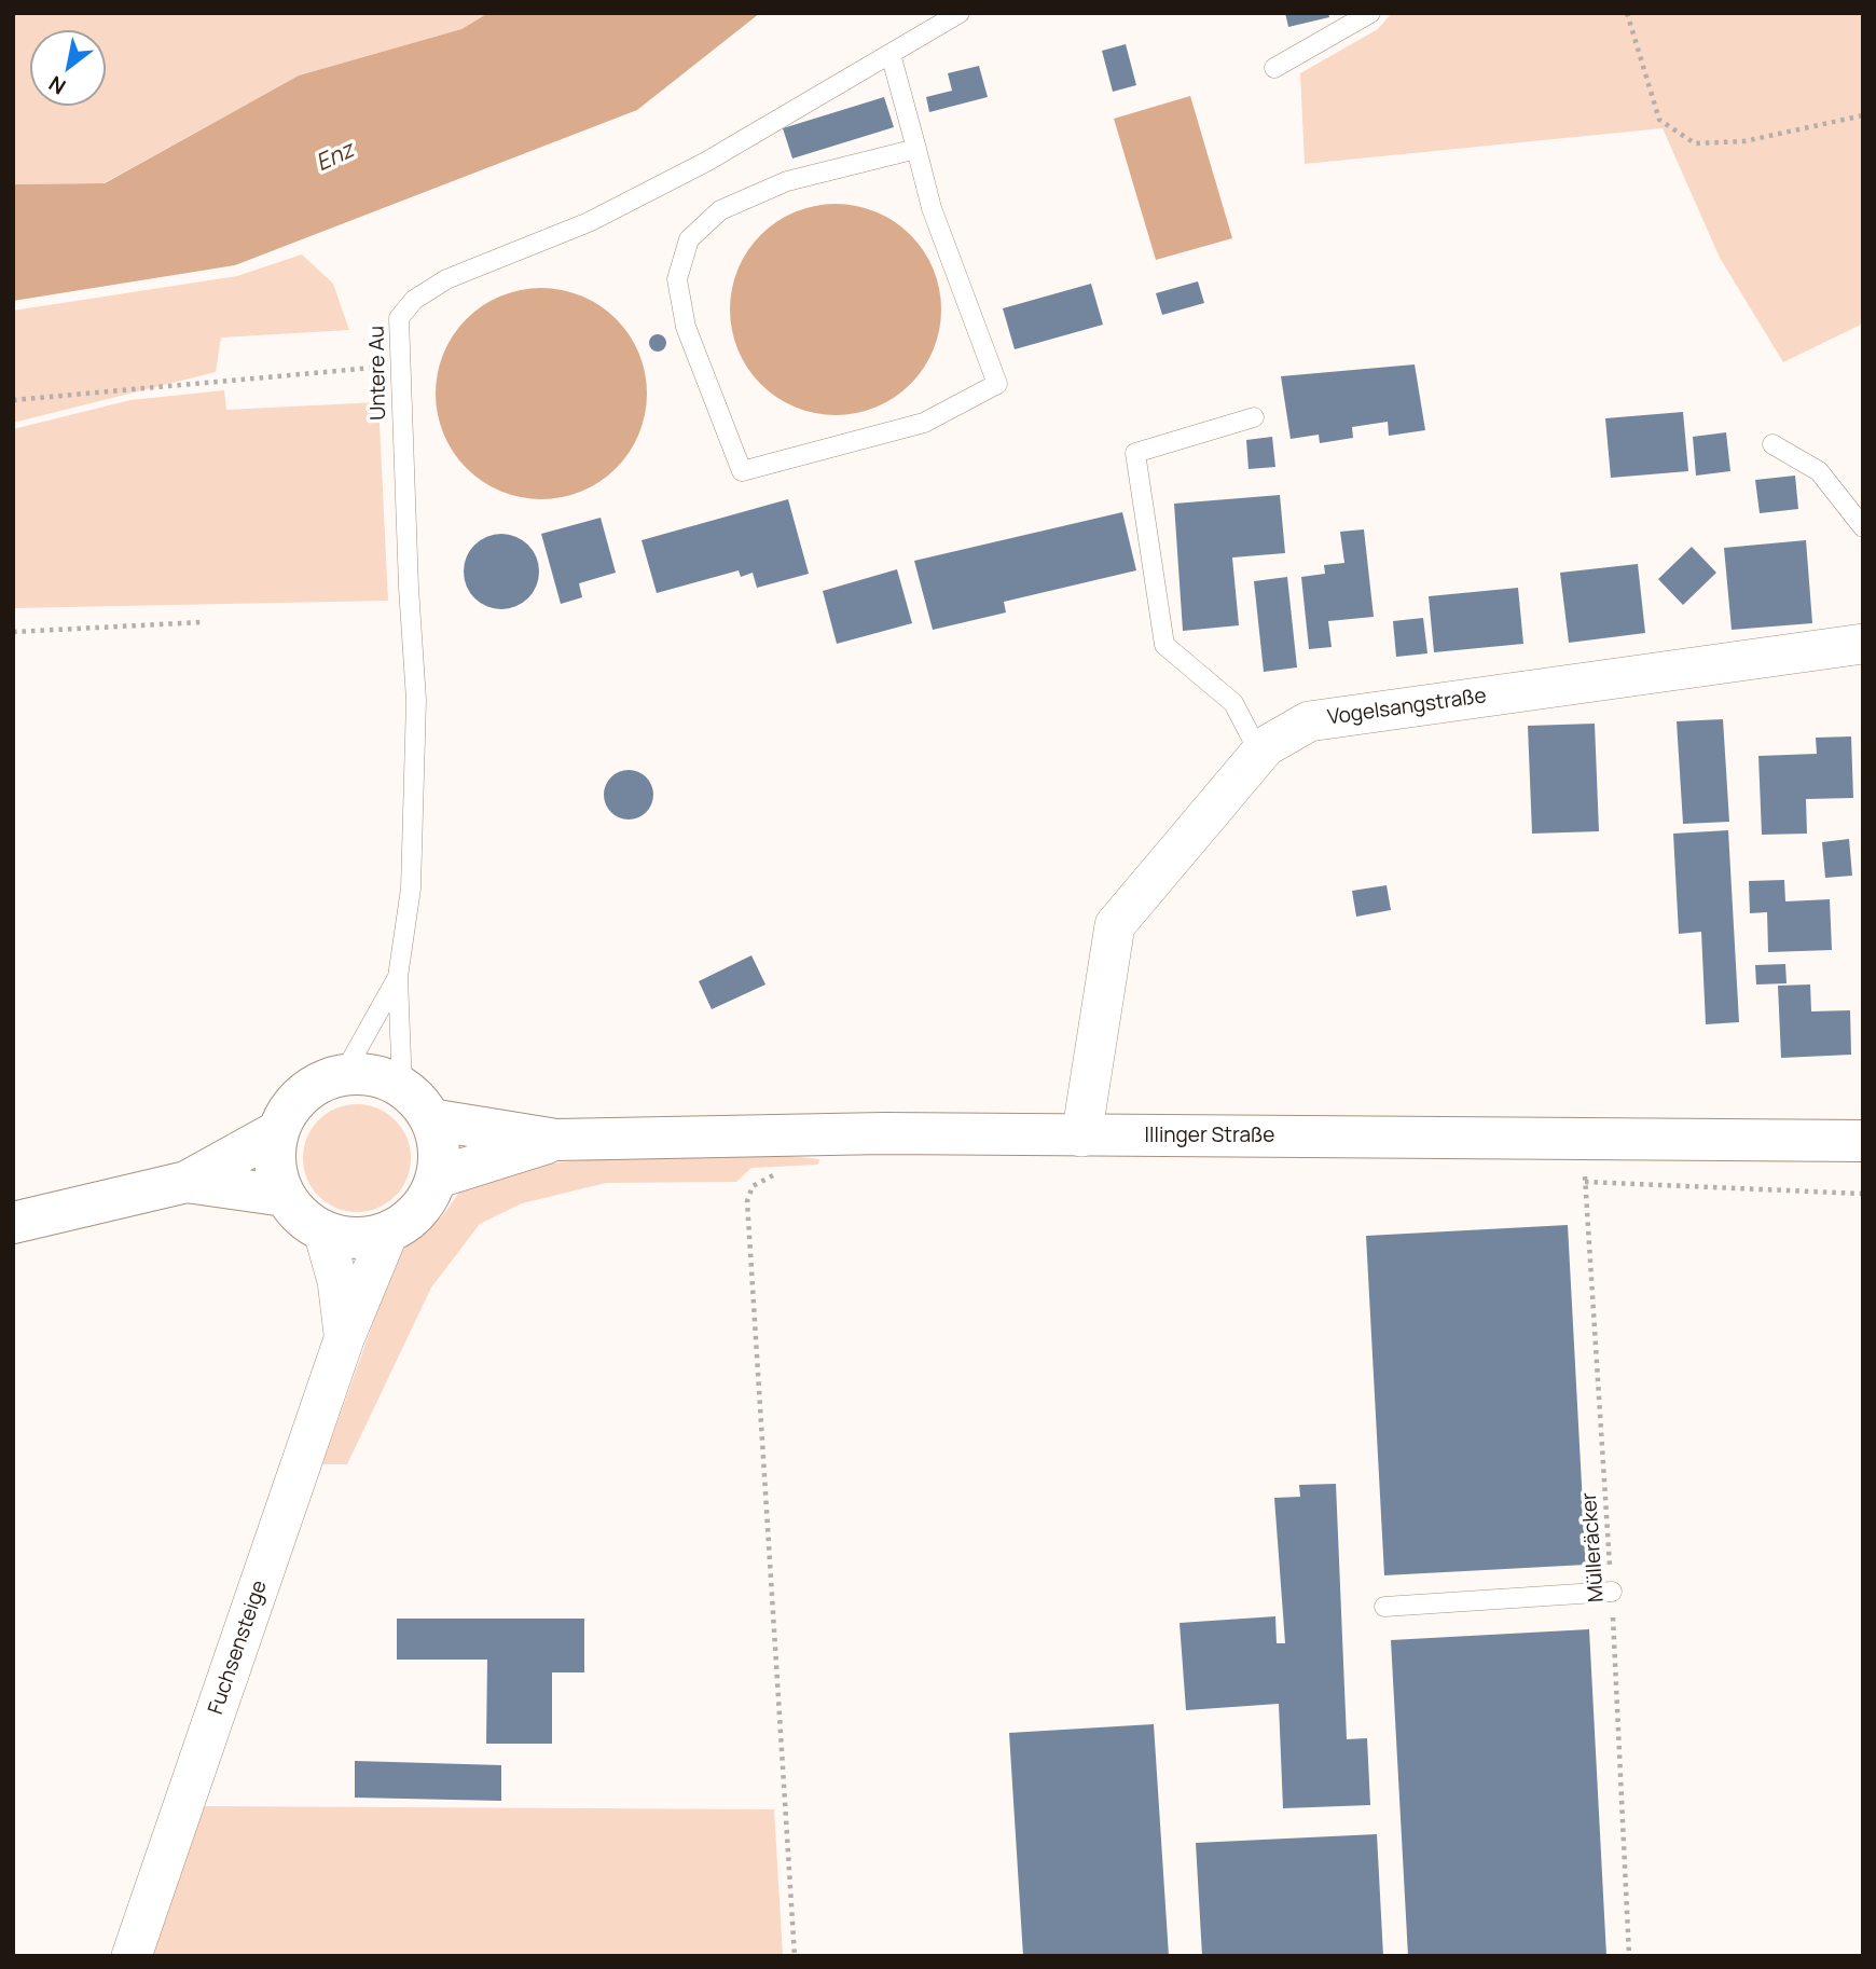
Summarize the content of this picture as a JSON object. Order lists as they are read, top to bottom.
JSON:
{
  "streets": {
    "street": ["Vogelsangstraße", "Illinger Straße", "Fuchsensteige"],
    "lane": ["Untere Au"],
    "path": ["Mülleräcker"]
  },
  "crossings": [
    ["Untere Au", "Illinger Straße"],
    ["Untere Au", "Fuchsensteige"],
    ["Vogelsangstraße", "Illinger Straße"],
    ["Illinger Straße", "Mülleräcker"],
    ["Illinger Straße", "Fuchsensteige"]
  ],
  "water": ["Enz"],
  "north": "bottom left"
}
